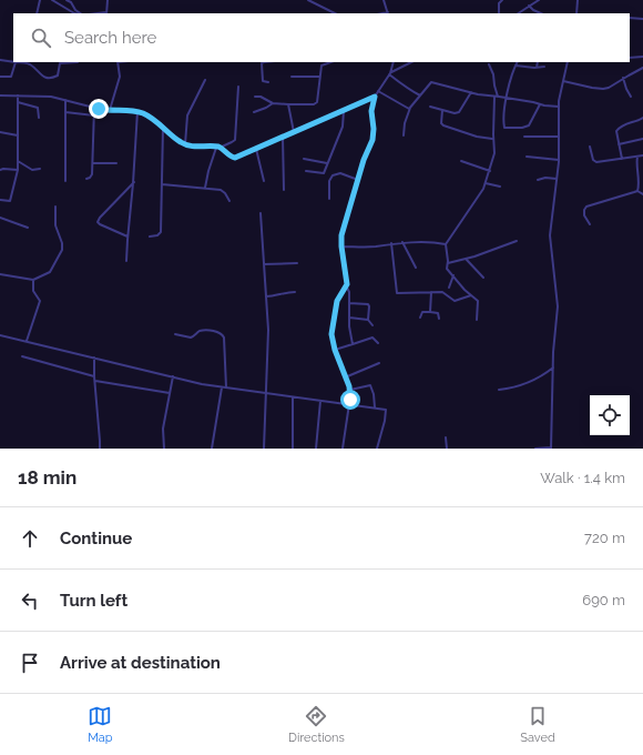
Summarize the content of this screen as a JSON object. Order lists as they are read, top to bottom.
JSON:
{
  "page": {
    "search": "Search here",
    "heading": ["18 min", "Walk · 1.4 km"],
    "list": [
      ["Continue", "720 m"],
      ["Turn left", "690 m"],
      "Arrive at destination"
    ],
    "nav": ["Map", "Directions", "Saved"]
  }
}
